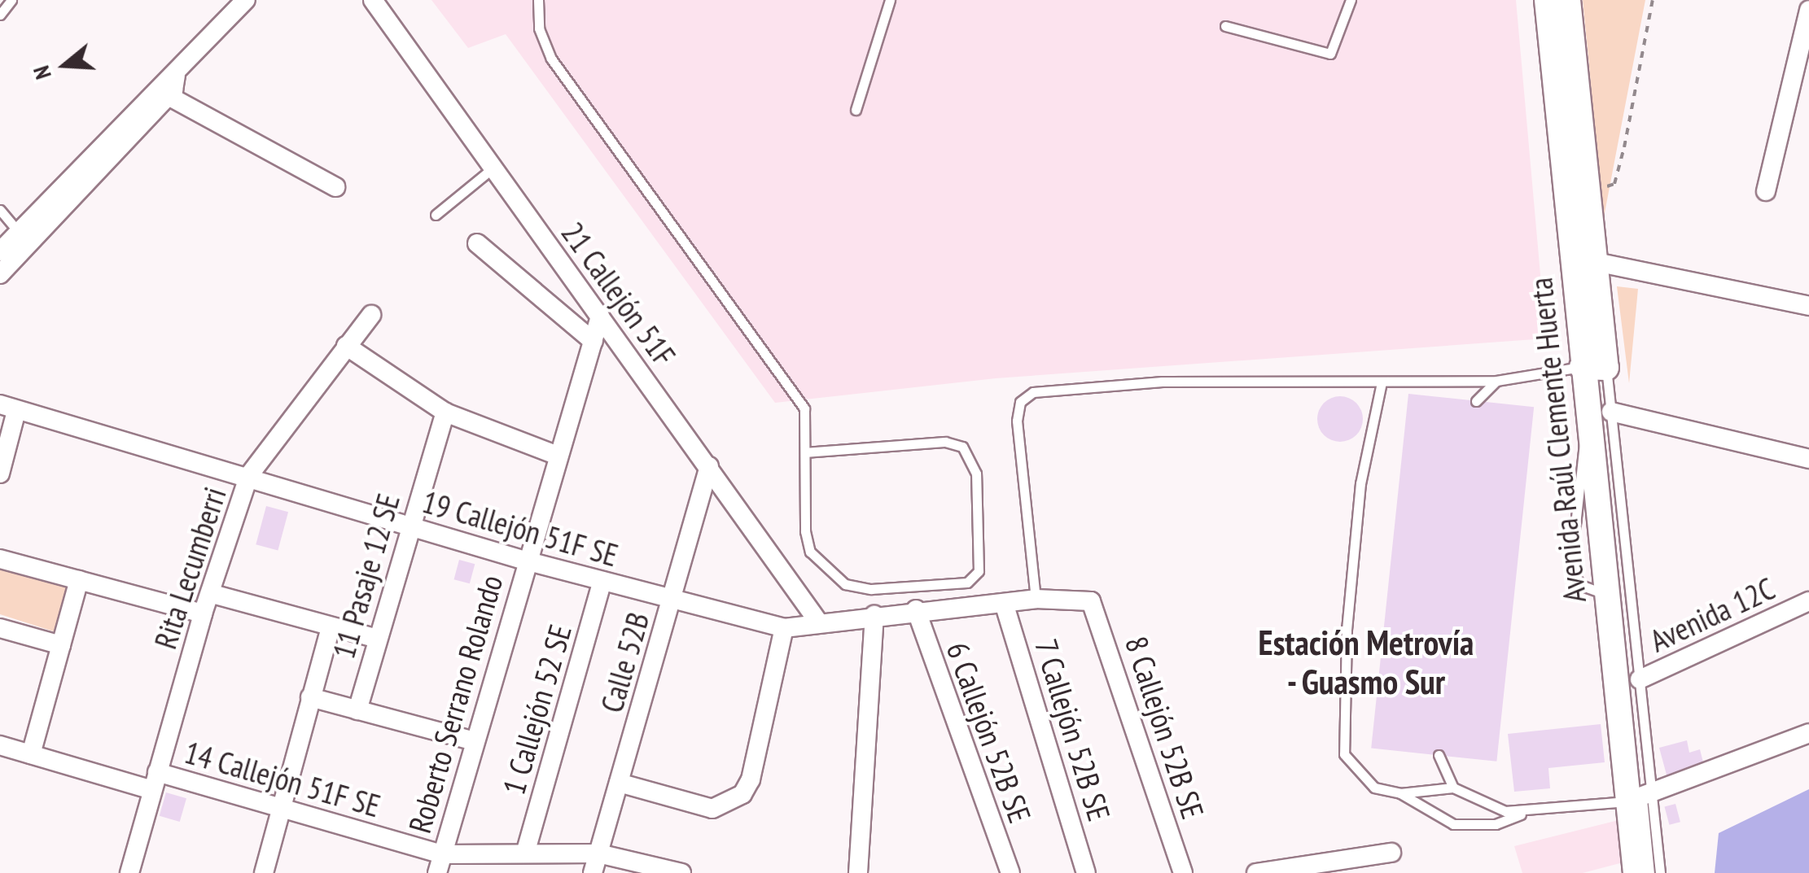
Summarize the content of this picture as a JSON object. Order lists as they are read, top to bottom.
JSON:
{
  "streets": {
    "street": [
      "21 Callejón 51F",
      "Avenida Raúl Clemente Huerta",
      "19 Callejón 51F SE",
      "Rita Lecumberri",
      "11 Pasaje 12 SE",
      "Avenida 12C",
      "Calle 52B",
      "Roberto Serrano Rolando",
      "1 Callejón 52 SE",
      "8 Callejón 52B SE",
      "7 Callejón 52B SE",
      "6 Callejón 52B SE",
      "14 Callejón 51F SE"
    ]
  },
  "crossings": [
    ["21 Callejón 51F", "19 Callejón 51F SE"],
    ["21 Callejón 51F", "Calle 52B"],
    ["21 Callejón 51F", "Roberto Serrano Rolando"],
    ["Avenida Raúl Clemente Huerta", "Avenida 12C"],
    ["19 Callejón 51F SE", "Rita Lecumberri"],
    ["19 Callejón 51F SE", "11 Pasaje 12 SE"],
    ["19 Callejón 51F SE", "Calle 52B"],
    ["19 Callejón 51F SE", "Roberto Serrano Rolando"],
    ["19 Callejón 51F SE", "1 Callejón 52 SE"],
    ["19 Callejón 51F SE", "8 Callejón 52B SE"],
    ["19 Callejón 51F SE", "7 Callejón 52B SE"],
    ["19 Callejón 51F SE", "6 Callejón 52B SE"],
    ["Rita Lecumberri", "14 Callejón 51F SE"],
    ["11 Pasaje 12 SE", "14 Callejón 51F SE"],
    ["Calle 52B", "14 Callejón 51F SE"],
    ["Roberto Serrano Rolando", "14 Callejón 51F SE"],
    ["1 Callejón 52 SE", "14 Callejón 51F SE"]
  ],
  "districts": ["Estación Metrovía - Guasmo Sur"],
  "north": "left"
}
